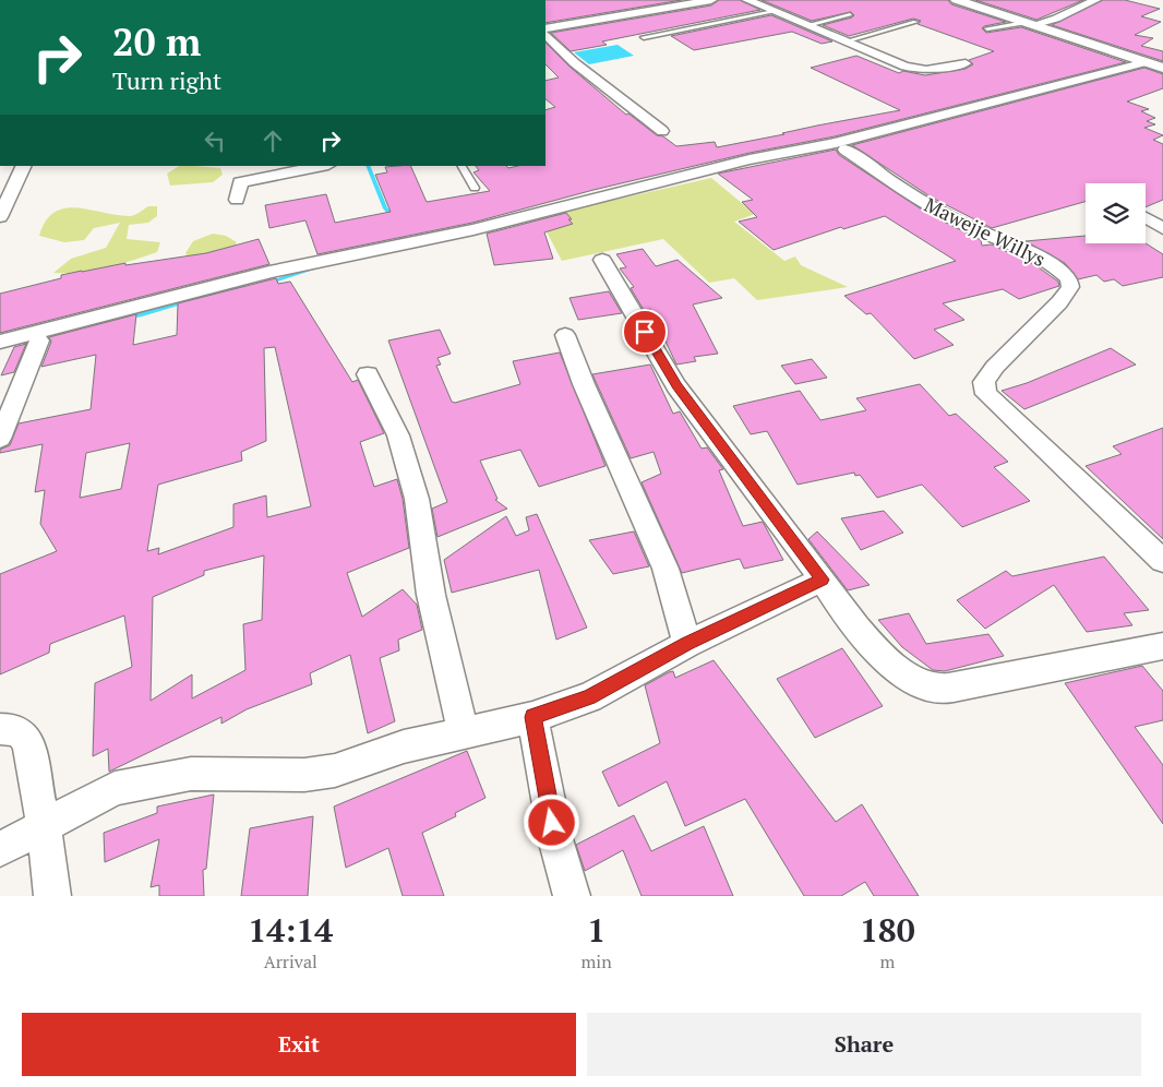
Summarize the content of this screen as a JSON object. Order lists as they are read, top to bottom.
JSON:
{
  "streets": {
    "street": ["Mawejje Willys"]
  },
  "page": {
    "turn": ["20 m", "Turn right"],
    "eta": [
      "14:14",
      "Arrival",
      "1",
      "min",
      "180",
      "m"
    ],
    "buttons": ["Exit", "Share"]
  }
}
